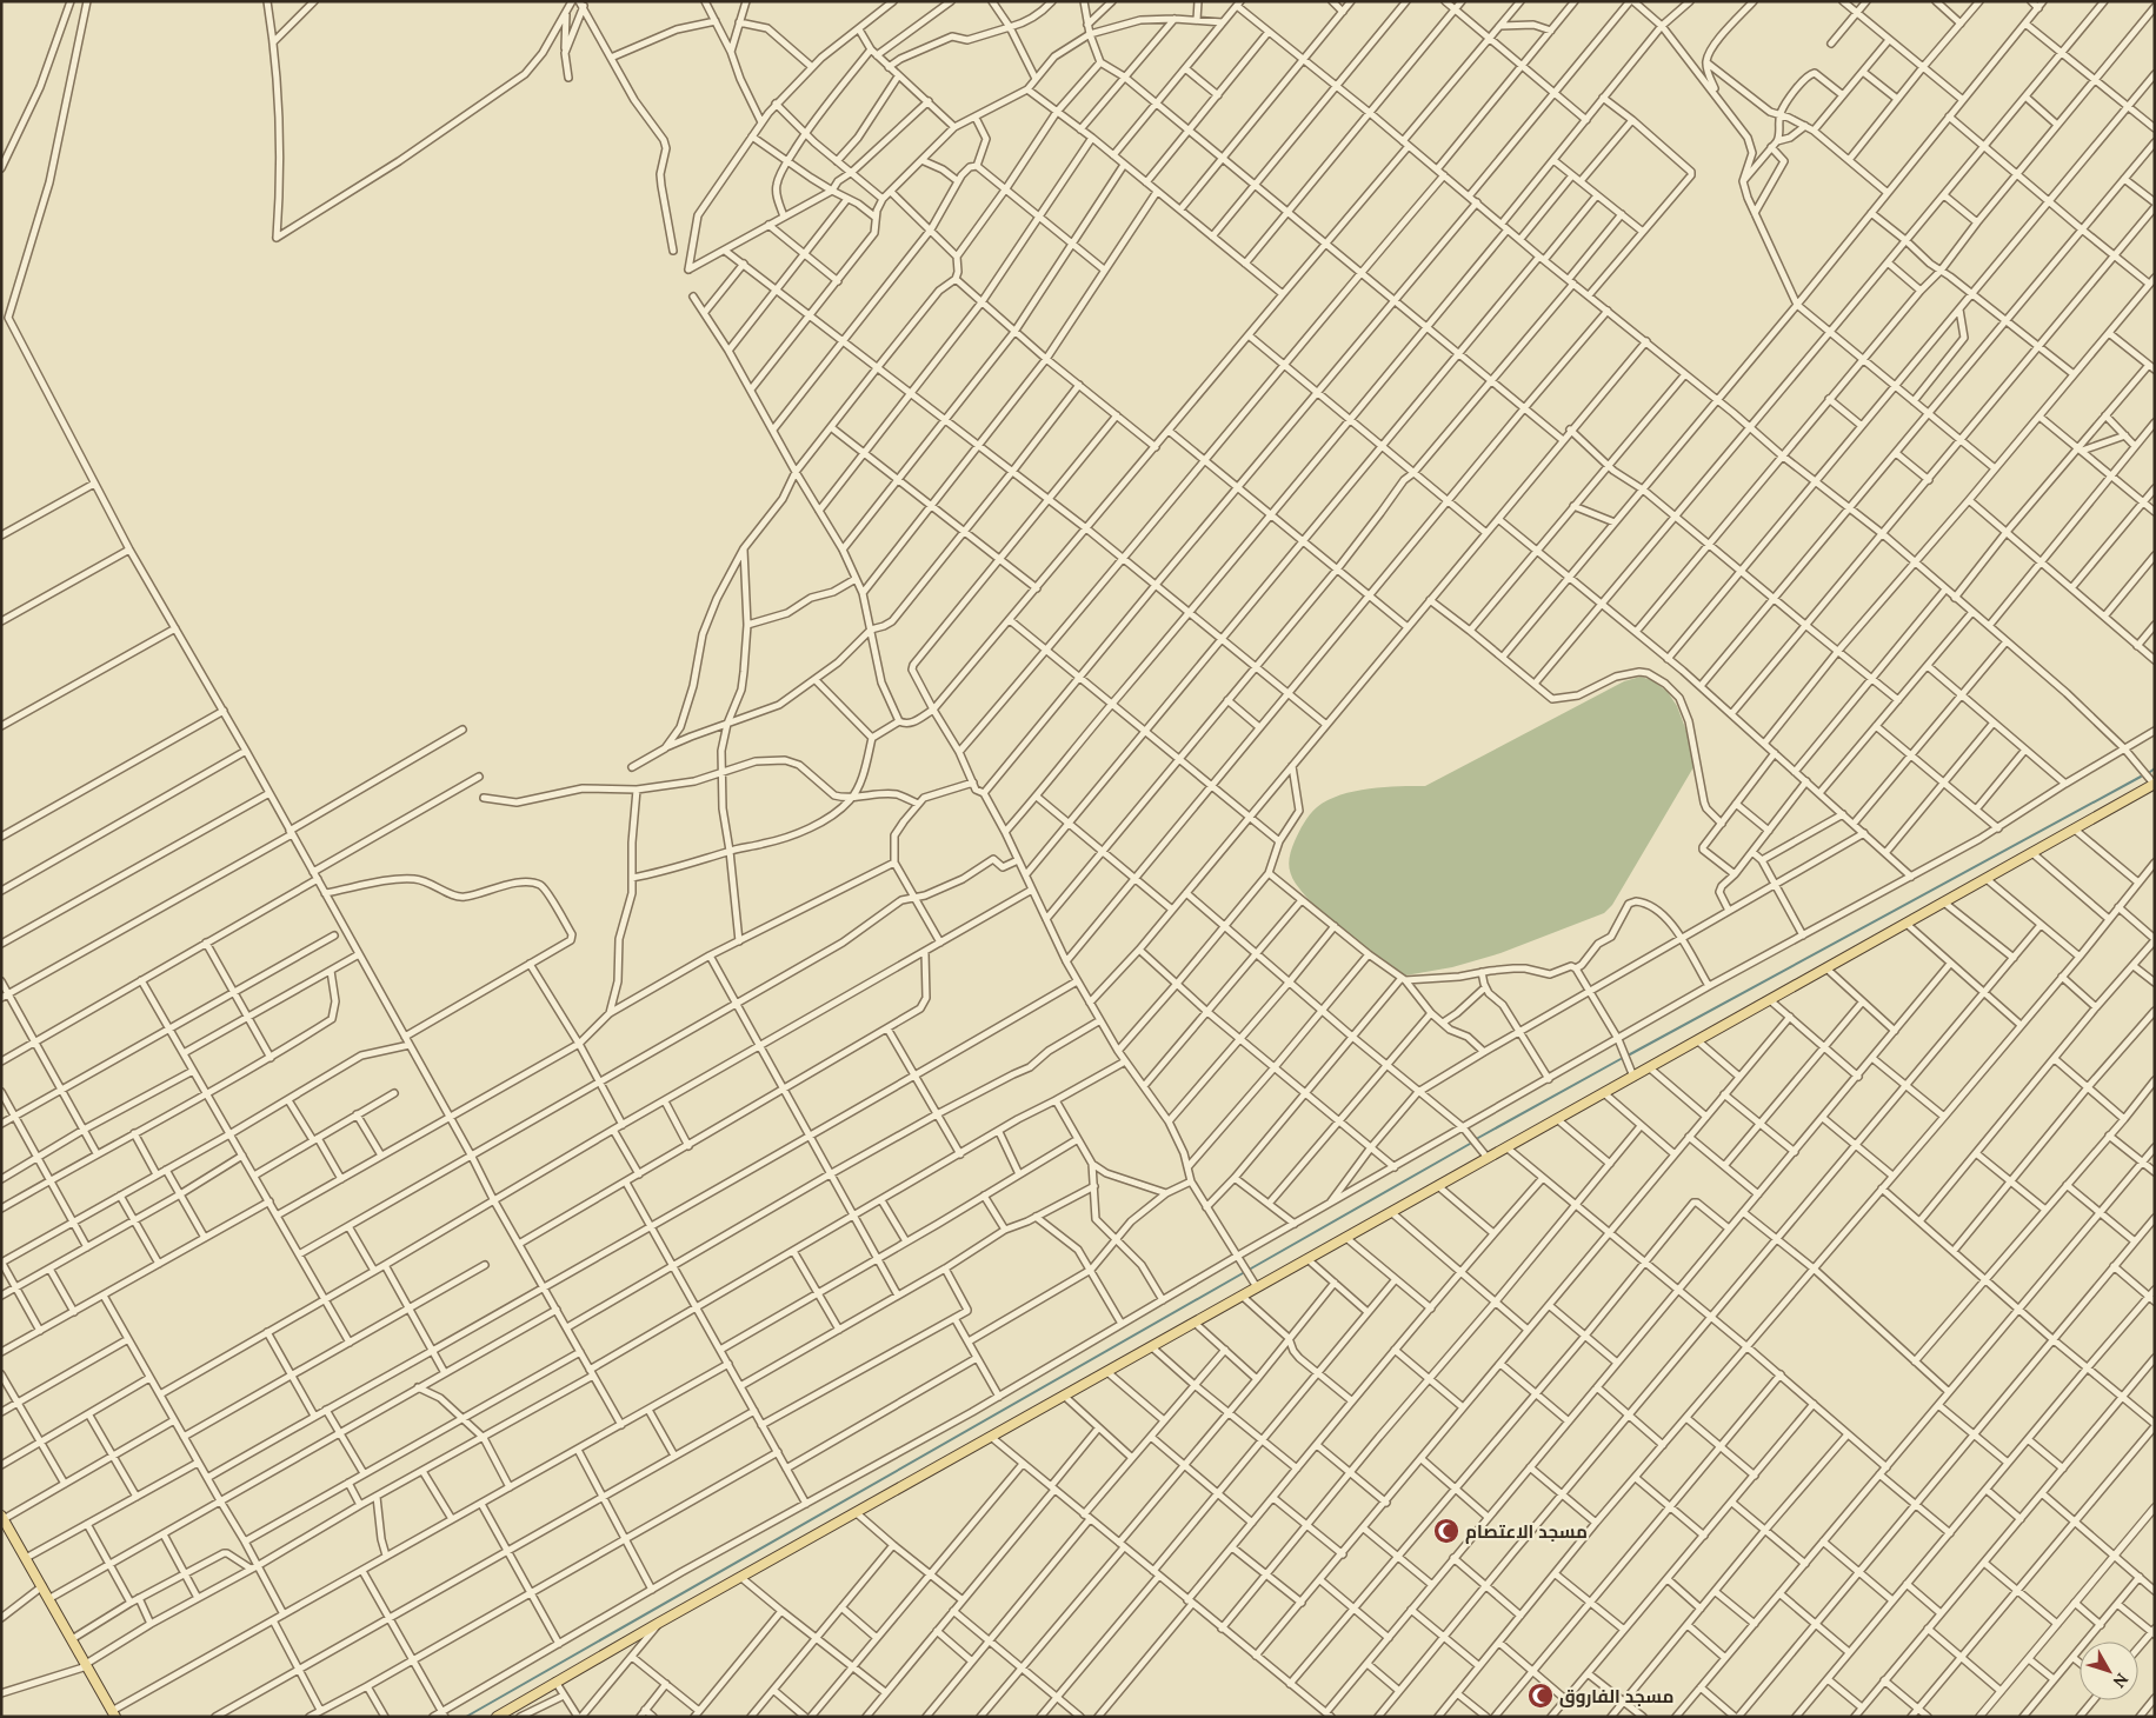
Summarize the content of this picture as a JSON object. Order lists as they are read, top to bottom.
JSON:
{
  "places": {
    "mosque": ["مسجد الاعتصام", "مسجد الفاروق"]
  },
  "north": "bottom right"
}
